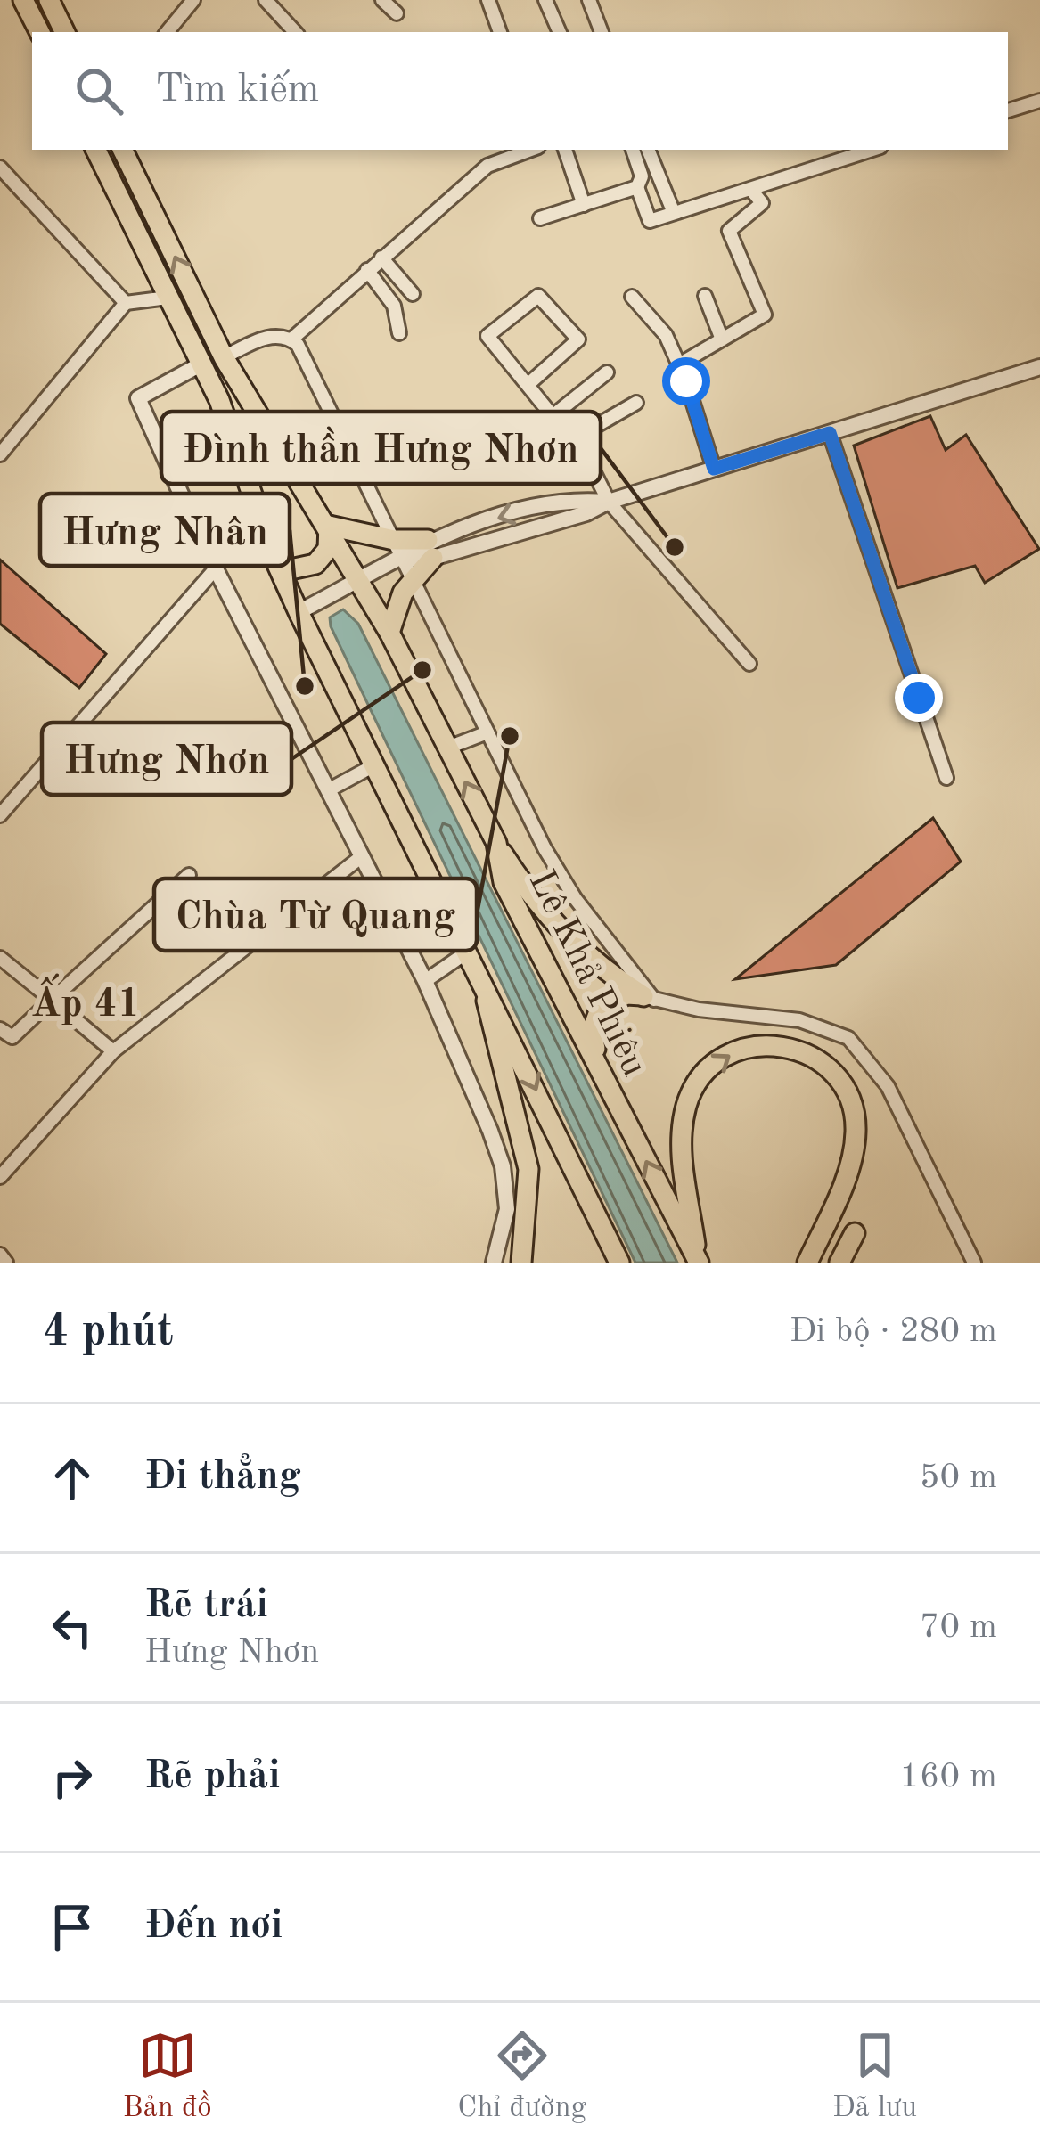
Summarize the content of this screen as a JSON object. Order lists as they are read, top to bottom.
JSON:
{
  "streets": {
    "highway": ["Lê Khả Phiêu"]
  },
  "districts": ["Ấp 41"],
  "places": [
    "Đình thần Hưng Nhơn",
    "Hưng Nhơn",
    "Hưng Nhân",
    "Chùa Từ Quang"
  ],
  "page": {
    "search": "Tìm kiếm",
    "heading": ["4 phút", "Đi bộ · 280 m"],
    "list": [
      ["Đi thẳng", "50 m"],
      ["Rẽ trái", "Hưng Nhơn", "70 m"],
      ["Rẽ phải", "160 m"],
      "Đến nơi"
    ],
    "nav": ["Bản đồ", "Chỉ đường", "Đã lưu"]
  }
}
